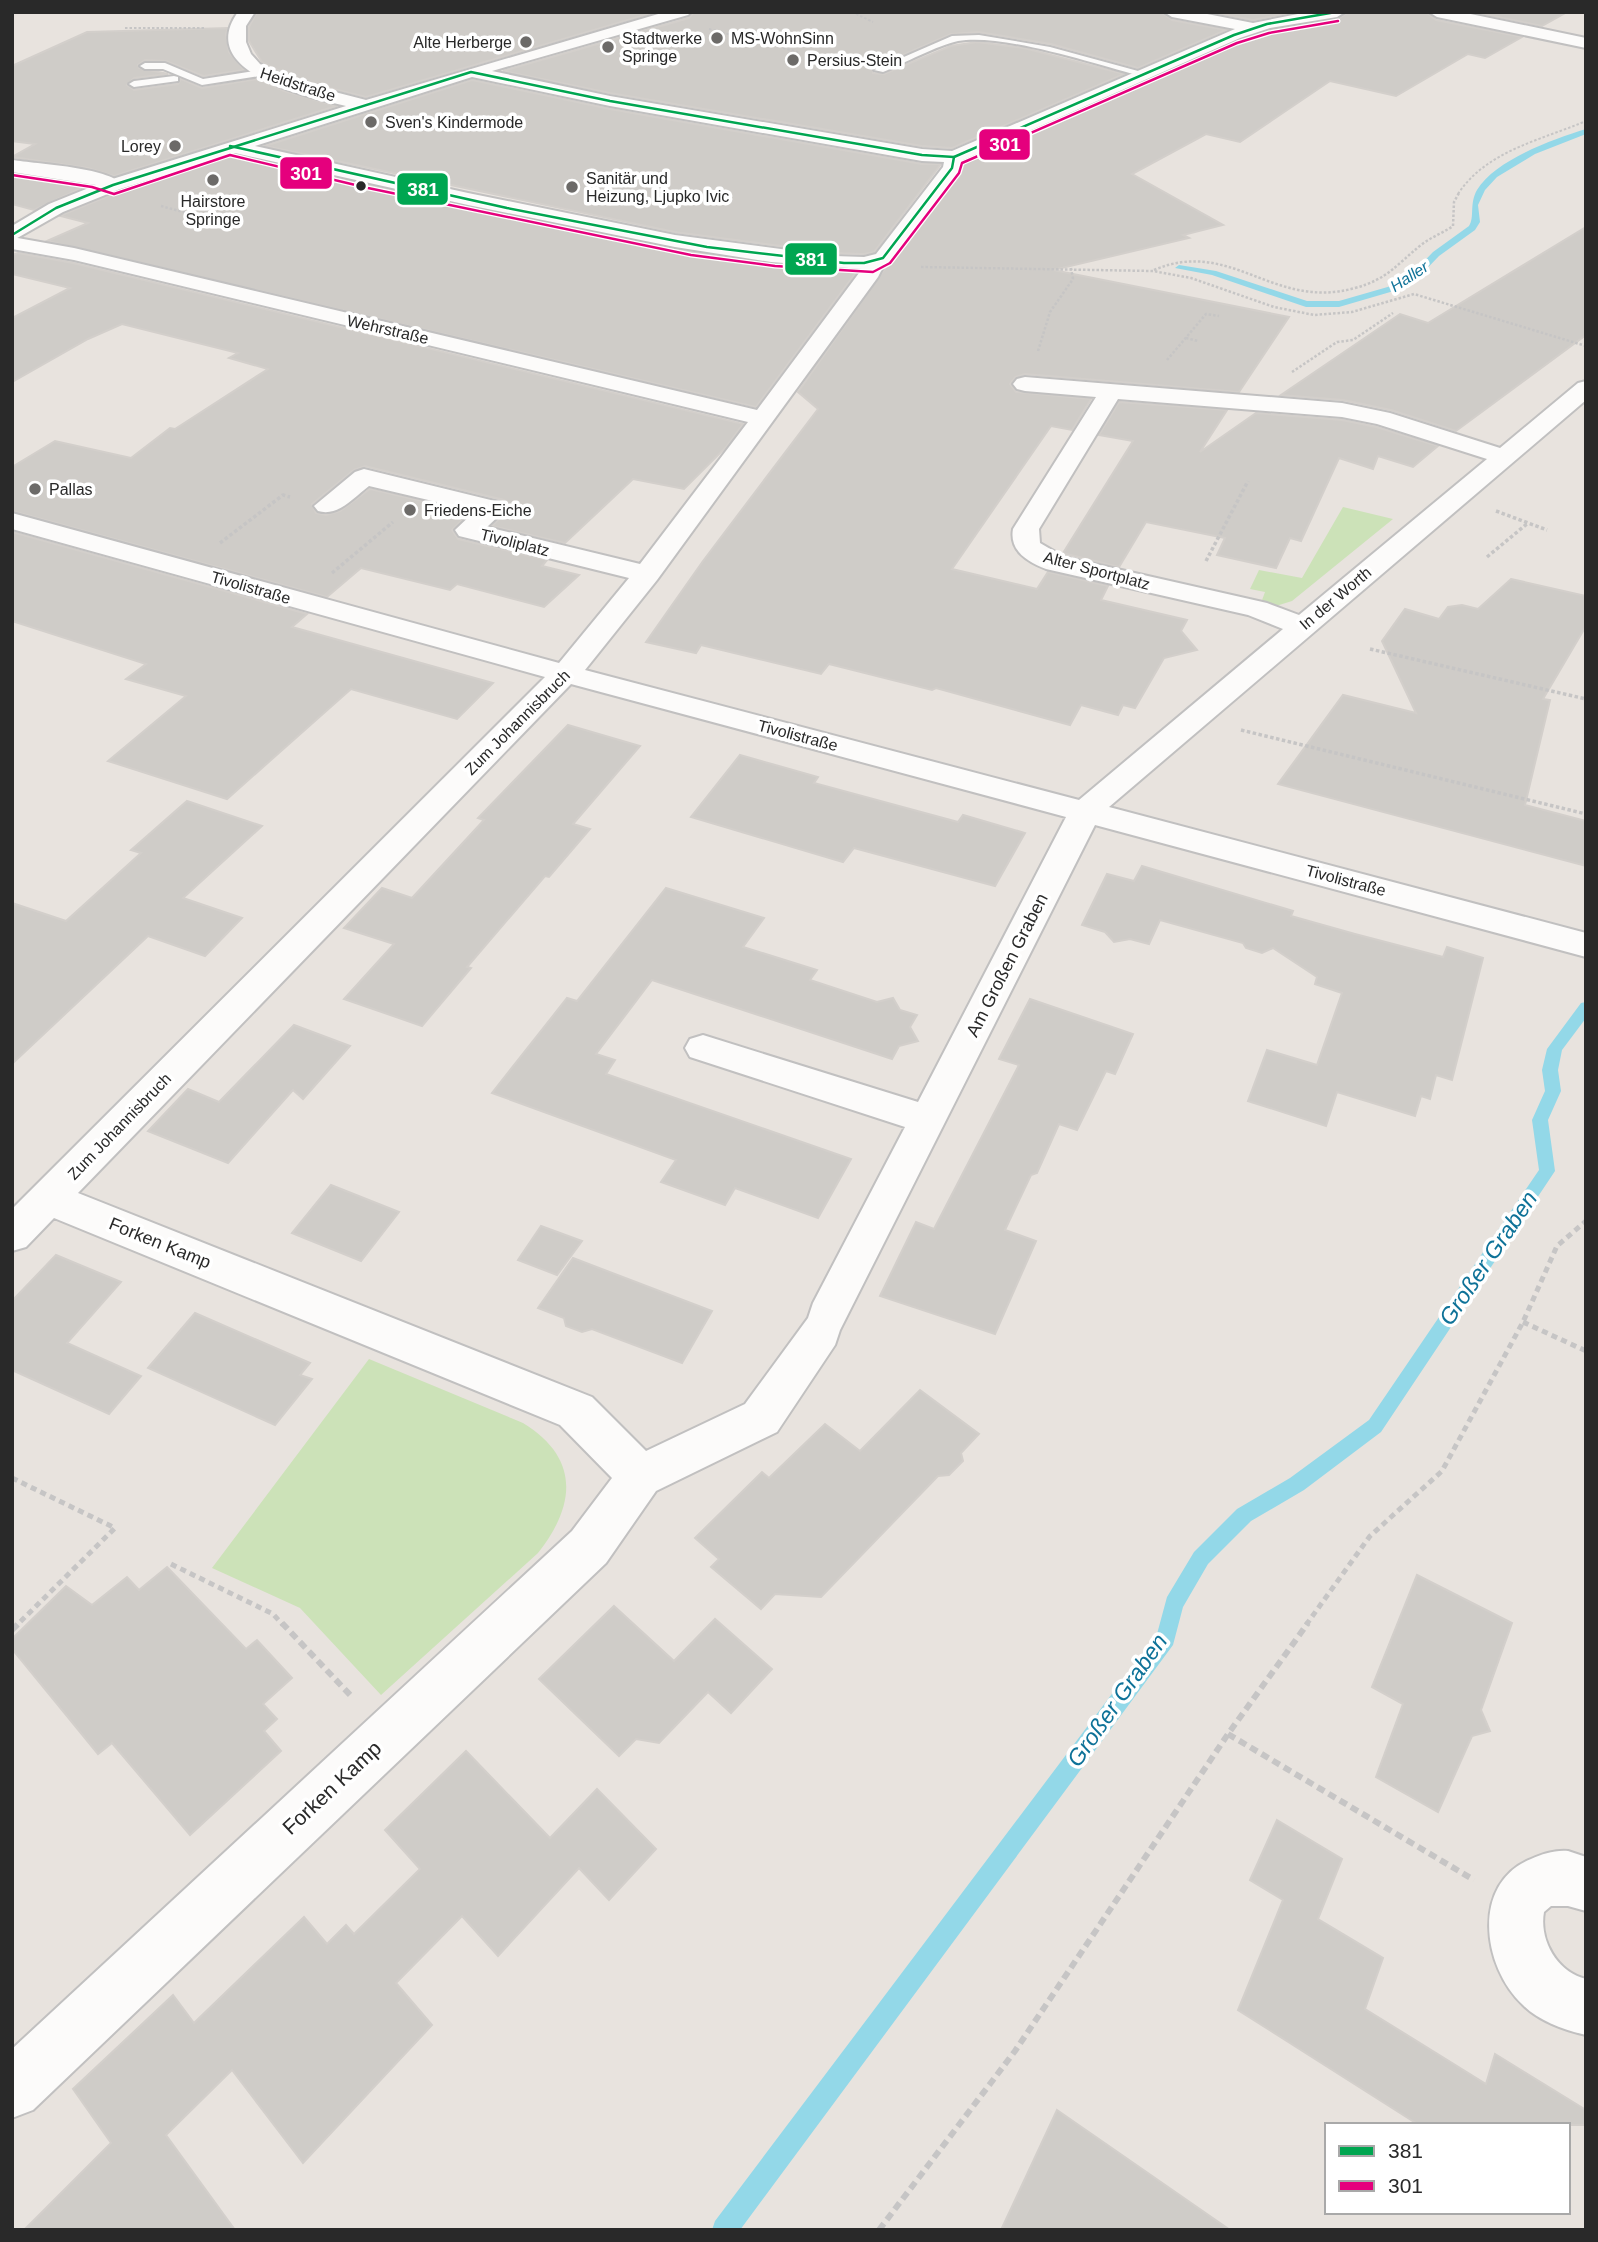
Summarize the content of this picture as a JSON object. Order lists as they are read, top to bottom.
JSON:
{
  "streets": {
    "street": [
      "Heidstraße",
      "Wehrstraße",
      "Tivoliplatz",
      "Alter Sportplatz",
      "Tivolistraße",
      "In der Worth",
      "Zum Johannisbruch",
      "Am Großen Graben",
      "Forken Kamp"
    ]
  },
  "crossings": [
    ["Wehrstraße", "Zum Johannisbruch"],
    ["Tivoliplatz", "Zum Johannisbruch"],
    ["Alter Sportplatz", "In der Worth"],
    ["Tivolistraße", "In der Worth"],
    ["Tivolistraße", "Zum Johannisbruch"],
    ["Tivolistraße", "Am Großen Graben"],
    ["In der Worth", "Am Großen Graben"],
    ["Zum Johannisbruch", "Forken Kamp"],
    ["Am Großen Graben", "Forken Kamp"]
  ],
  "water": ["Haller", "Großer Graben"],
  "places": [
    "MS-WohnSinn",
    "Alte Herberge",
    "Stadtwerke Springe",
    "Persius-Stein",
    "Sven's Kindermode",
    "Lorey",
    "Hairstore Springe",
    "Sanitär und Heizung, Ljupko Ivic",
    "Pallas",
    "Friedens-Eiche"
  ],
  "lines": ["transit line 381", "transit line 301"],
  "legend": ["381", "301"]
}
